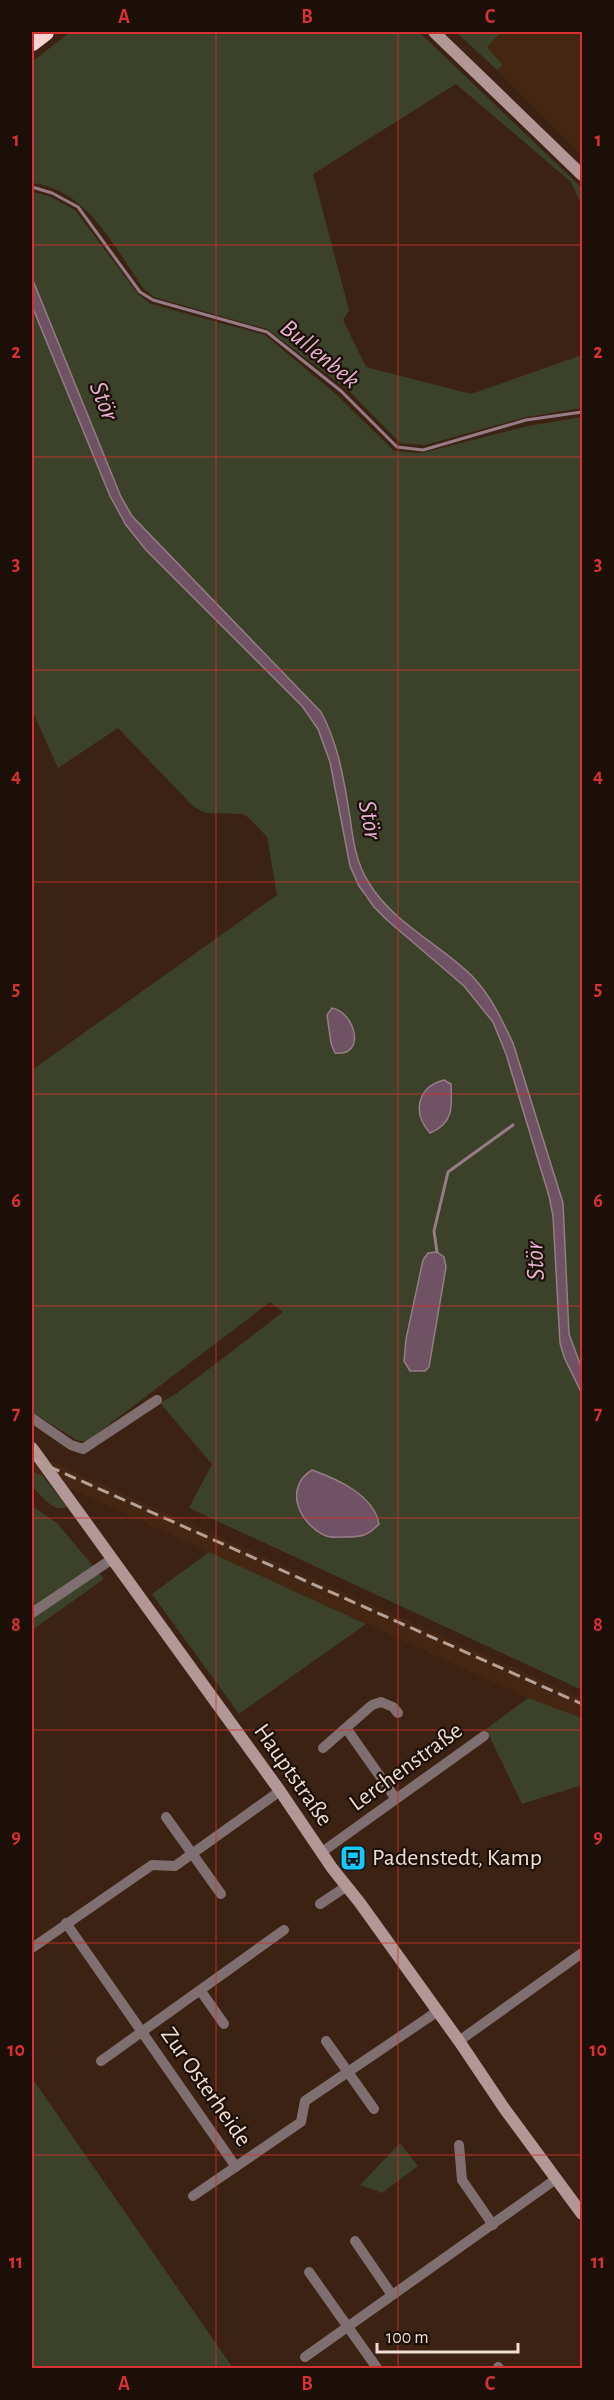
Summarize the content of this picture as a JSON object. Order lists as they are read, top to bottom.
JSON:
{
  "streets": {
    "street": ["Lerchenstraße", "Hauptstraße", "Zur Osterheide"]
  },
  "crossings": [
    ["Lerchenstraße", "Hauptstraße"],
    ["Hauptstraße", "Zur Osterheide"]
  ],
  "water": ["Bullenbek", "Stör"],
  "places": {
    "bus stop": ["Padenstedt, Kamp"]
  },
  "scale_bar": "100 m",
  "grid": {
    "columns": ["A", "B", "C"],
    "rows": [
      "1",
      "2",
      "3",
      "4",
      "5",
      "6",
      "7",
      "8",
      "9",
      "10",
      "11"
    ]
  }
}
